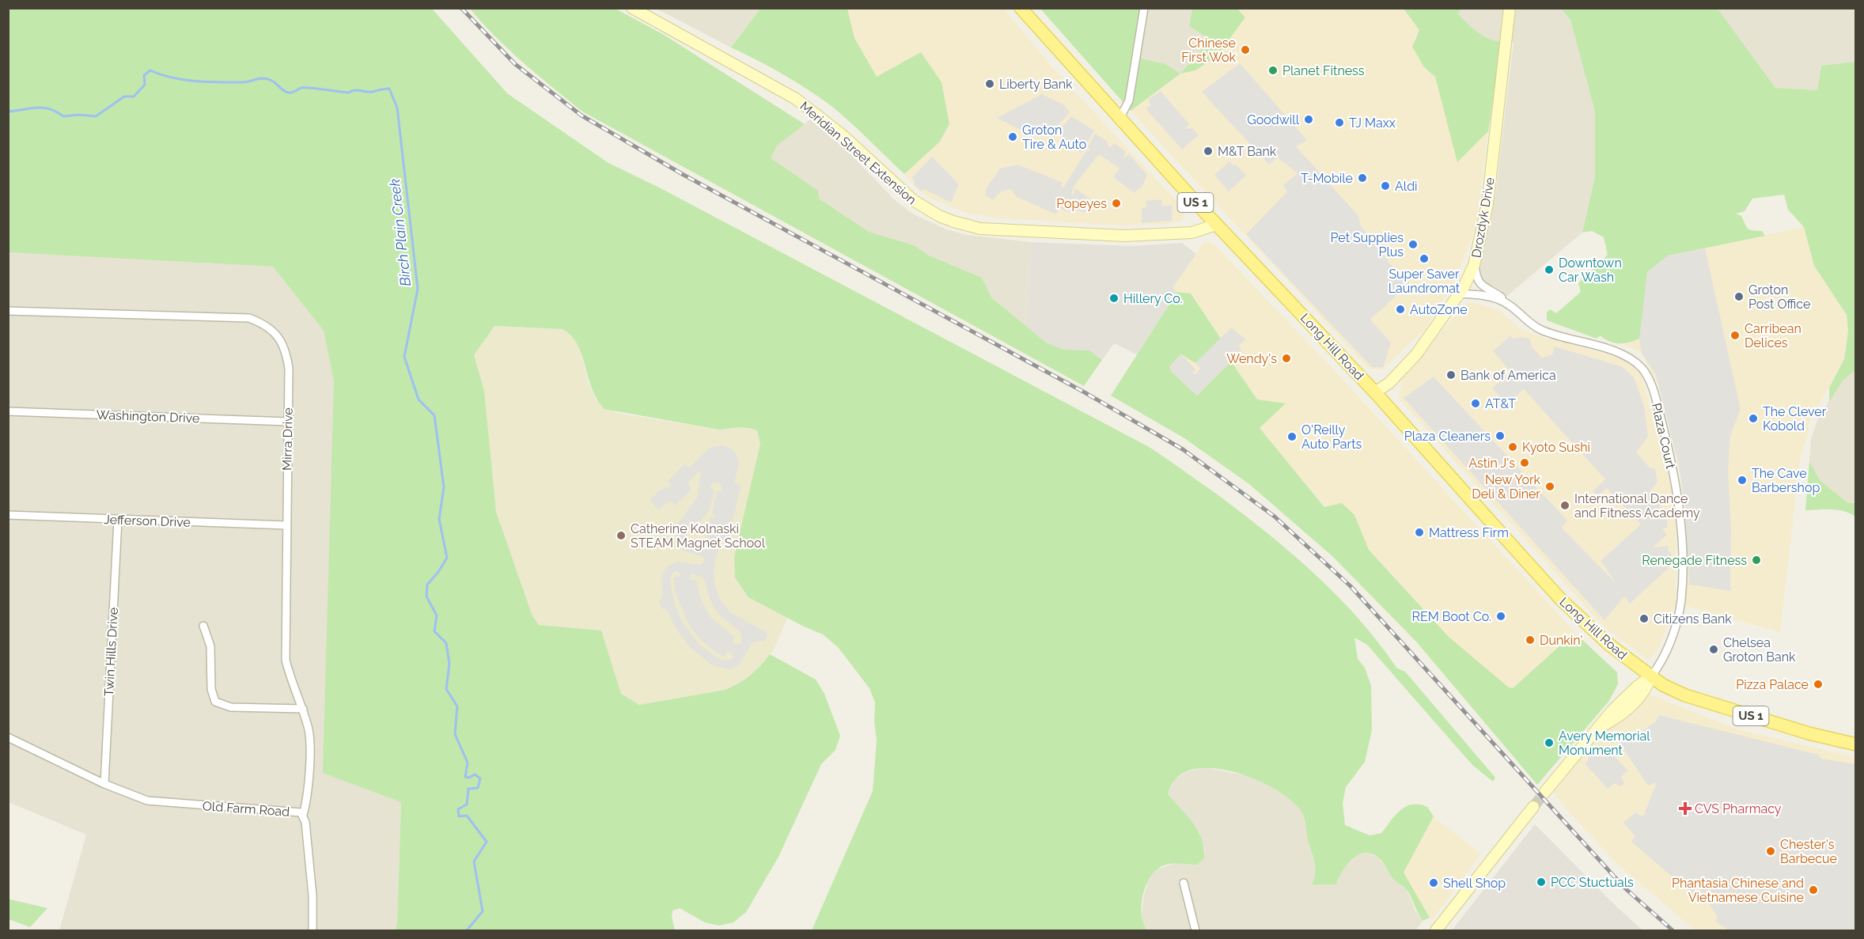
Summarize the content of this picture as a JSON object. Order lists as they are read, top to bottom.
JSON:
{
  "streets": {
    "main road": ["US 1", "Long Hill Road"],
    "street": [
      "Meridian Street Extension",
      "Drozdyk Drive",
      "Washington Drive",
      "Plaza Court",
      "Mirra Drive",
      "Jefferson Drive",
      "Twin Hills Drive",
      "Old Farm Road"
    ]
  },
  "crossings": [
    ["Meridian Street Extension", "Long Hill Road"],
    ["US 1", "Long Hill Road"],
    ["US 1", "Plaza Court"],
    ["Drozdyk Drive", "Long Hill Road"],
    ["Drozdyk Drive", "Plaza Court"],
    ["Long Hill Road", "Plaza Court"],
    ["Washington Drive", "Mirra Drive"],
    ["Mirra Drive", "Jefferson Drive"],
    ["Mirra Drive", "Old Farm Road"],
    ["Jefferson Drive", "Twin Hills Drive"],
    ["Twin Hills Drive", "Old Farm Road"]
  ],
  "water": ["Birch Plain Creek"],
  "places": {
    "other": [
      "Chinese First Wok",
      "Planet Fitness",
      "Liberty Bank",
      "Goodwill",
      "TJ Maxx",
      "Groton Tire & Auto",
      "M&T Bank",
      "T-Mobile",
      "Aldi",
      "Popeyes",
      "Pet Supplies Plus",
      "Super Saver Laundromat",
      "Downtown Car Wash",
      "Groton Post Office",
      "Hillery Co.",
      "AutoZone",
      "Carribean Delices",
      "Wendy's",
      "Bank of America",
      "AT&T",
      "The Clever Kobold",
      "Plaza Cleaners",
      "O'Reilly Auto Parts",
      "Kyoto Sushi",
      "Astin J's",
      "The Cave Barbershop",
      "New York Deli & Diner",
      "International Dance and Fitness Academy",
      "Mattress Firm",
      "Catherine Kolnaski STEAM Magnet School",
      "Renegade Fitness",
      "REM Boot Co.",
      "Citizens Bank",
      "Dunkin'",
      "Chelsea Groton Bank",
      "Pizza Palace",
      "Avery Memorial Monument",
      "Chester's Barbecue",
      "PCC Stuctuals",
      "Shell Shop",
      "Phantasia Chinese and Vietnamese Cuisine"
    ],
    "health": ["CVS Pharmacy"]
  }
}
